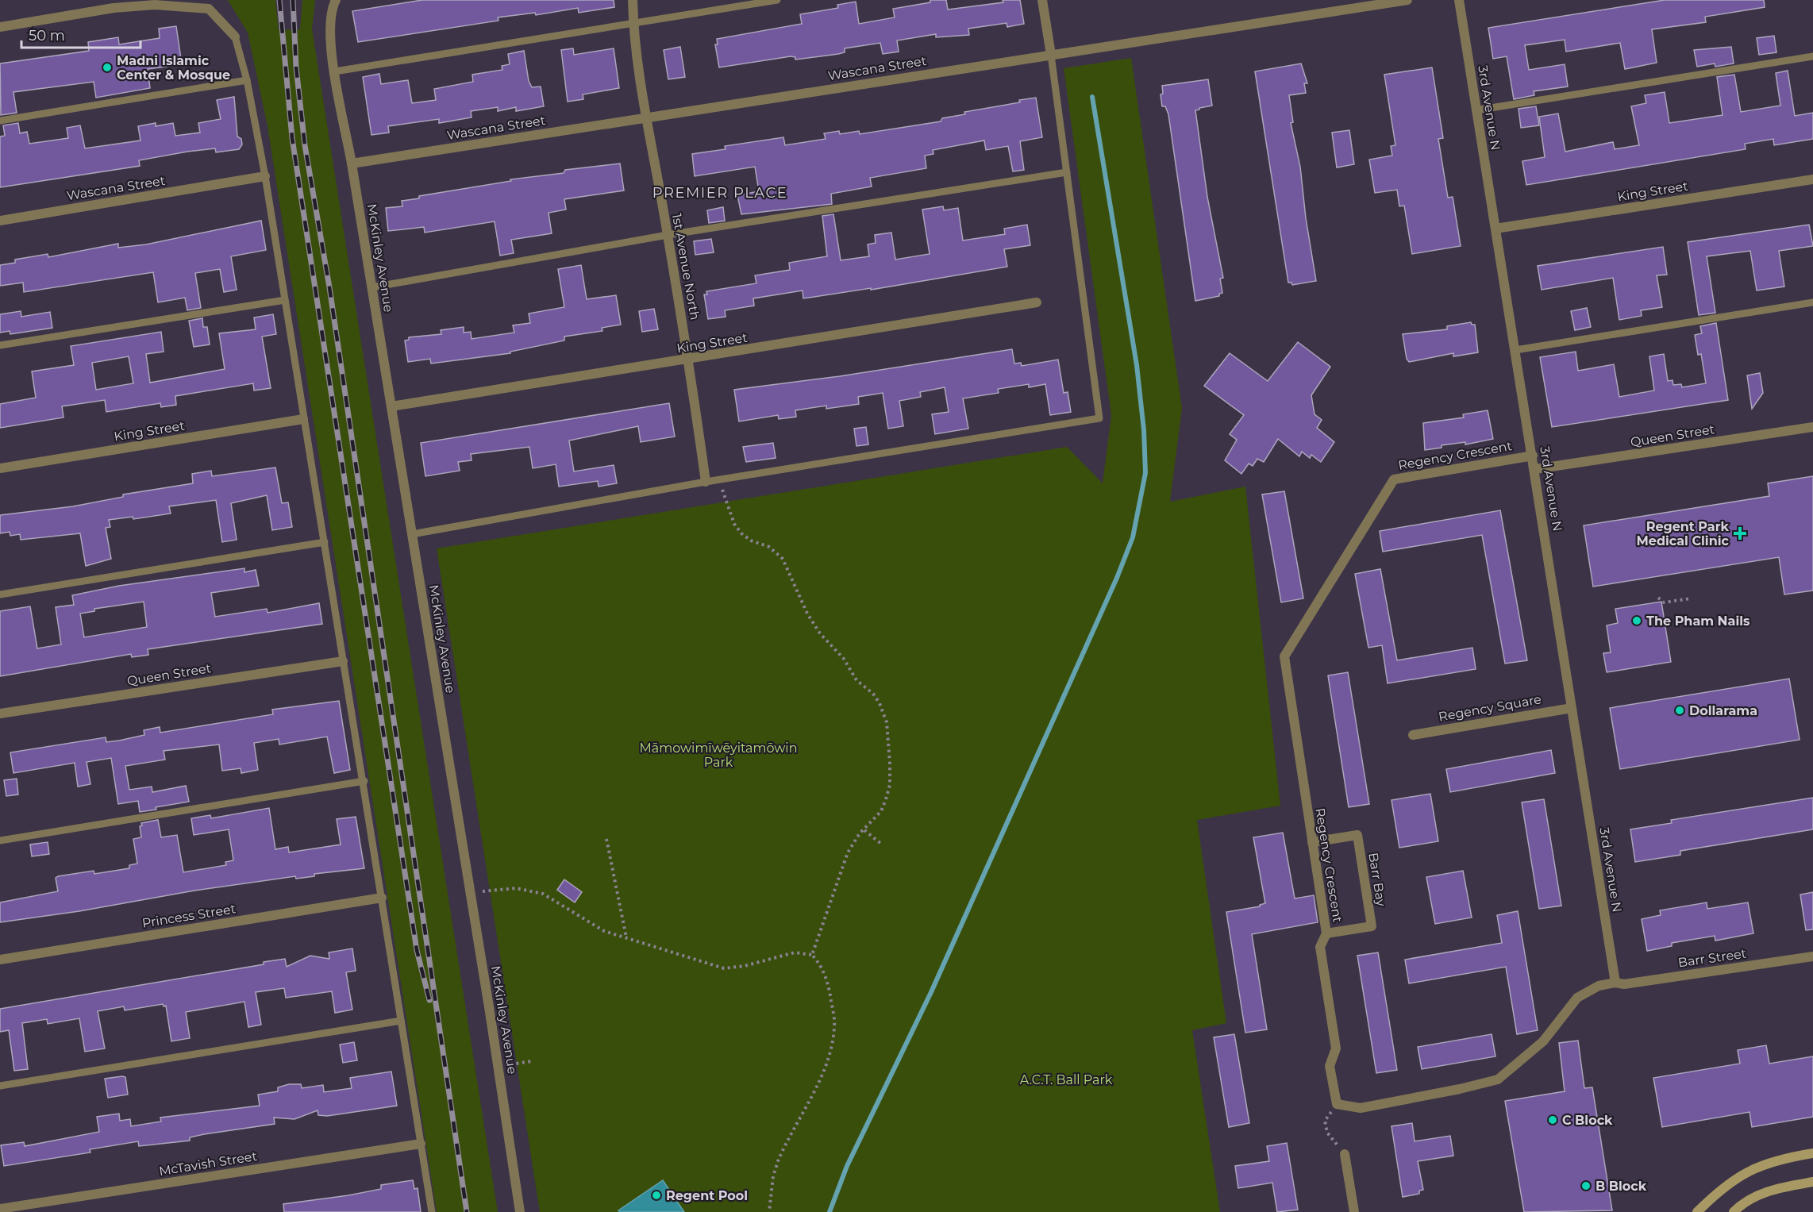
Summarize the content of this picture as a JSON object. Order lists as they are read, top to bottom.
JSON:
{
  "streets": {
    "street": [
      "Wascana Street",
      "3rd Avenue N",
      "King Street",
      "McKinley Avenue",
      "1st Avenue North",
      "Queen Street",
      "Regency Crescent",
      "Regency Square",
      "Barr Bay",
      "Princess Street",
      "Barr Street",
      "McTavish Street"
    ]
  },
  "crossings": [
    ["Wascana Street", "McKinley Avenue"],
    ["Wascana Street", "1st Avenue North"],
    ["3rd Avenue N", "King Street"],
    ["3rd Avenue N", "Queen Street"],
    ["3rd Avenue N", "Regency Crescent"],
    ["3rd Avenue N", "Regency Square"],
    ["3rd Avenue N", "Barr Street"],
    ["King Street", "McKinley Avenue"],
    ["King Street", "1st Avenue North"],
    ["Regency Crescent", "Barr Bay"]
  ],
  "districts": ["PREMIER PLACE"],
  "parks": ["Māmowimīwēyitamōwin Park", "A.C.T. Ball Park"],
  "places": {
    "other": [
      "Madni Islamic Center & Mosque",
      "The Pham Nails",
      "Dollarama",
      "C Block",
      "B Block",
      "Regent Pool"
    ],
    "health": ["Regent Park Medical Clinic"]
  },
  "scale_bar": "50 m"
}
